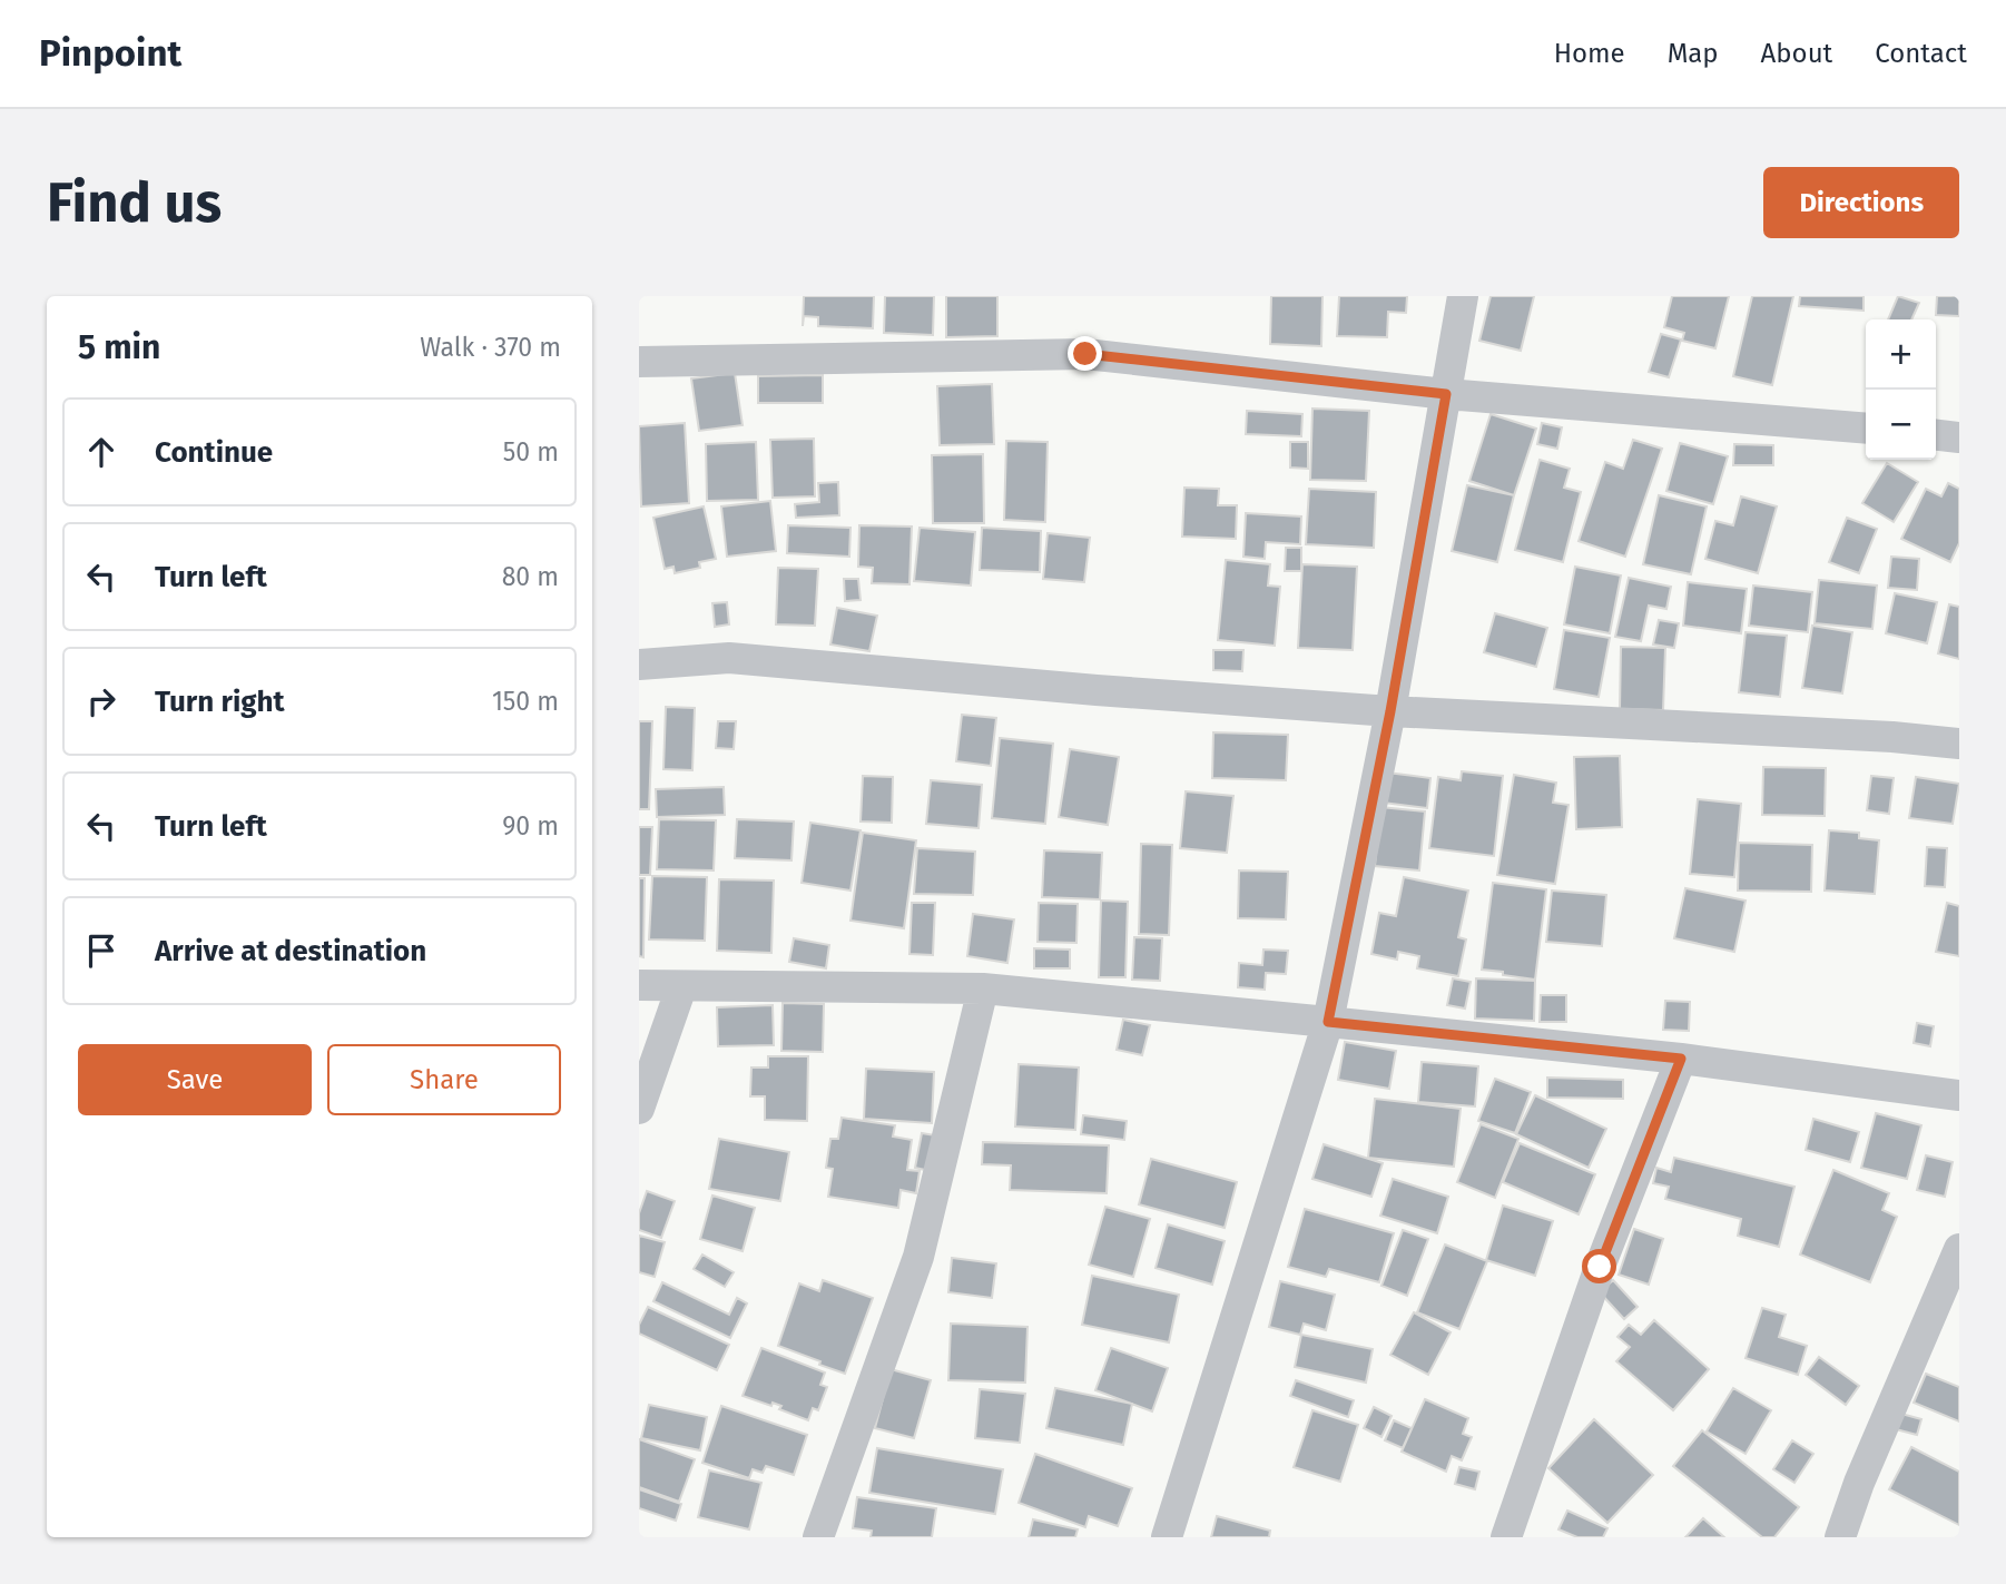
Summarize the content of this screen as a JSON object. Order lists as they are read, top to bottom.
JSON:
{
  "page": {
    "header": "Pinpoint",
    "nav": [
      "Home",
      "Map",
      "About",
      "Contact"
    ],
    "buttons": [
      "Directions",
      ["Save", "Share"]
    ],
    "title": "Find us",
    "heading": ["5 min", "Walk · 370 m"],
    "map_buttons": ["+", "−"],
    "list": [
      ["Continue", "50 m"],
      ["Turn left", "80 m"],
      ["Turn right", "150 m"],
      ["Turn left", "90 m"],
      "Arrive at destination"
    ]
  }
}
